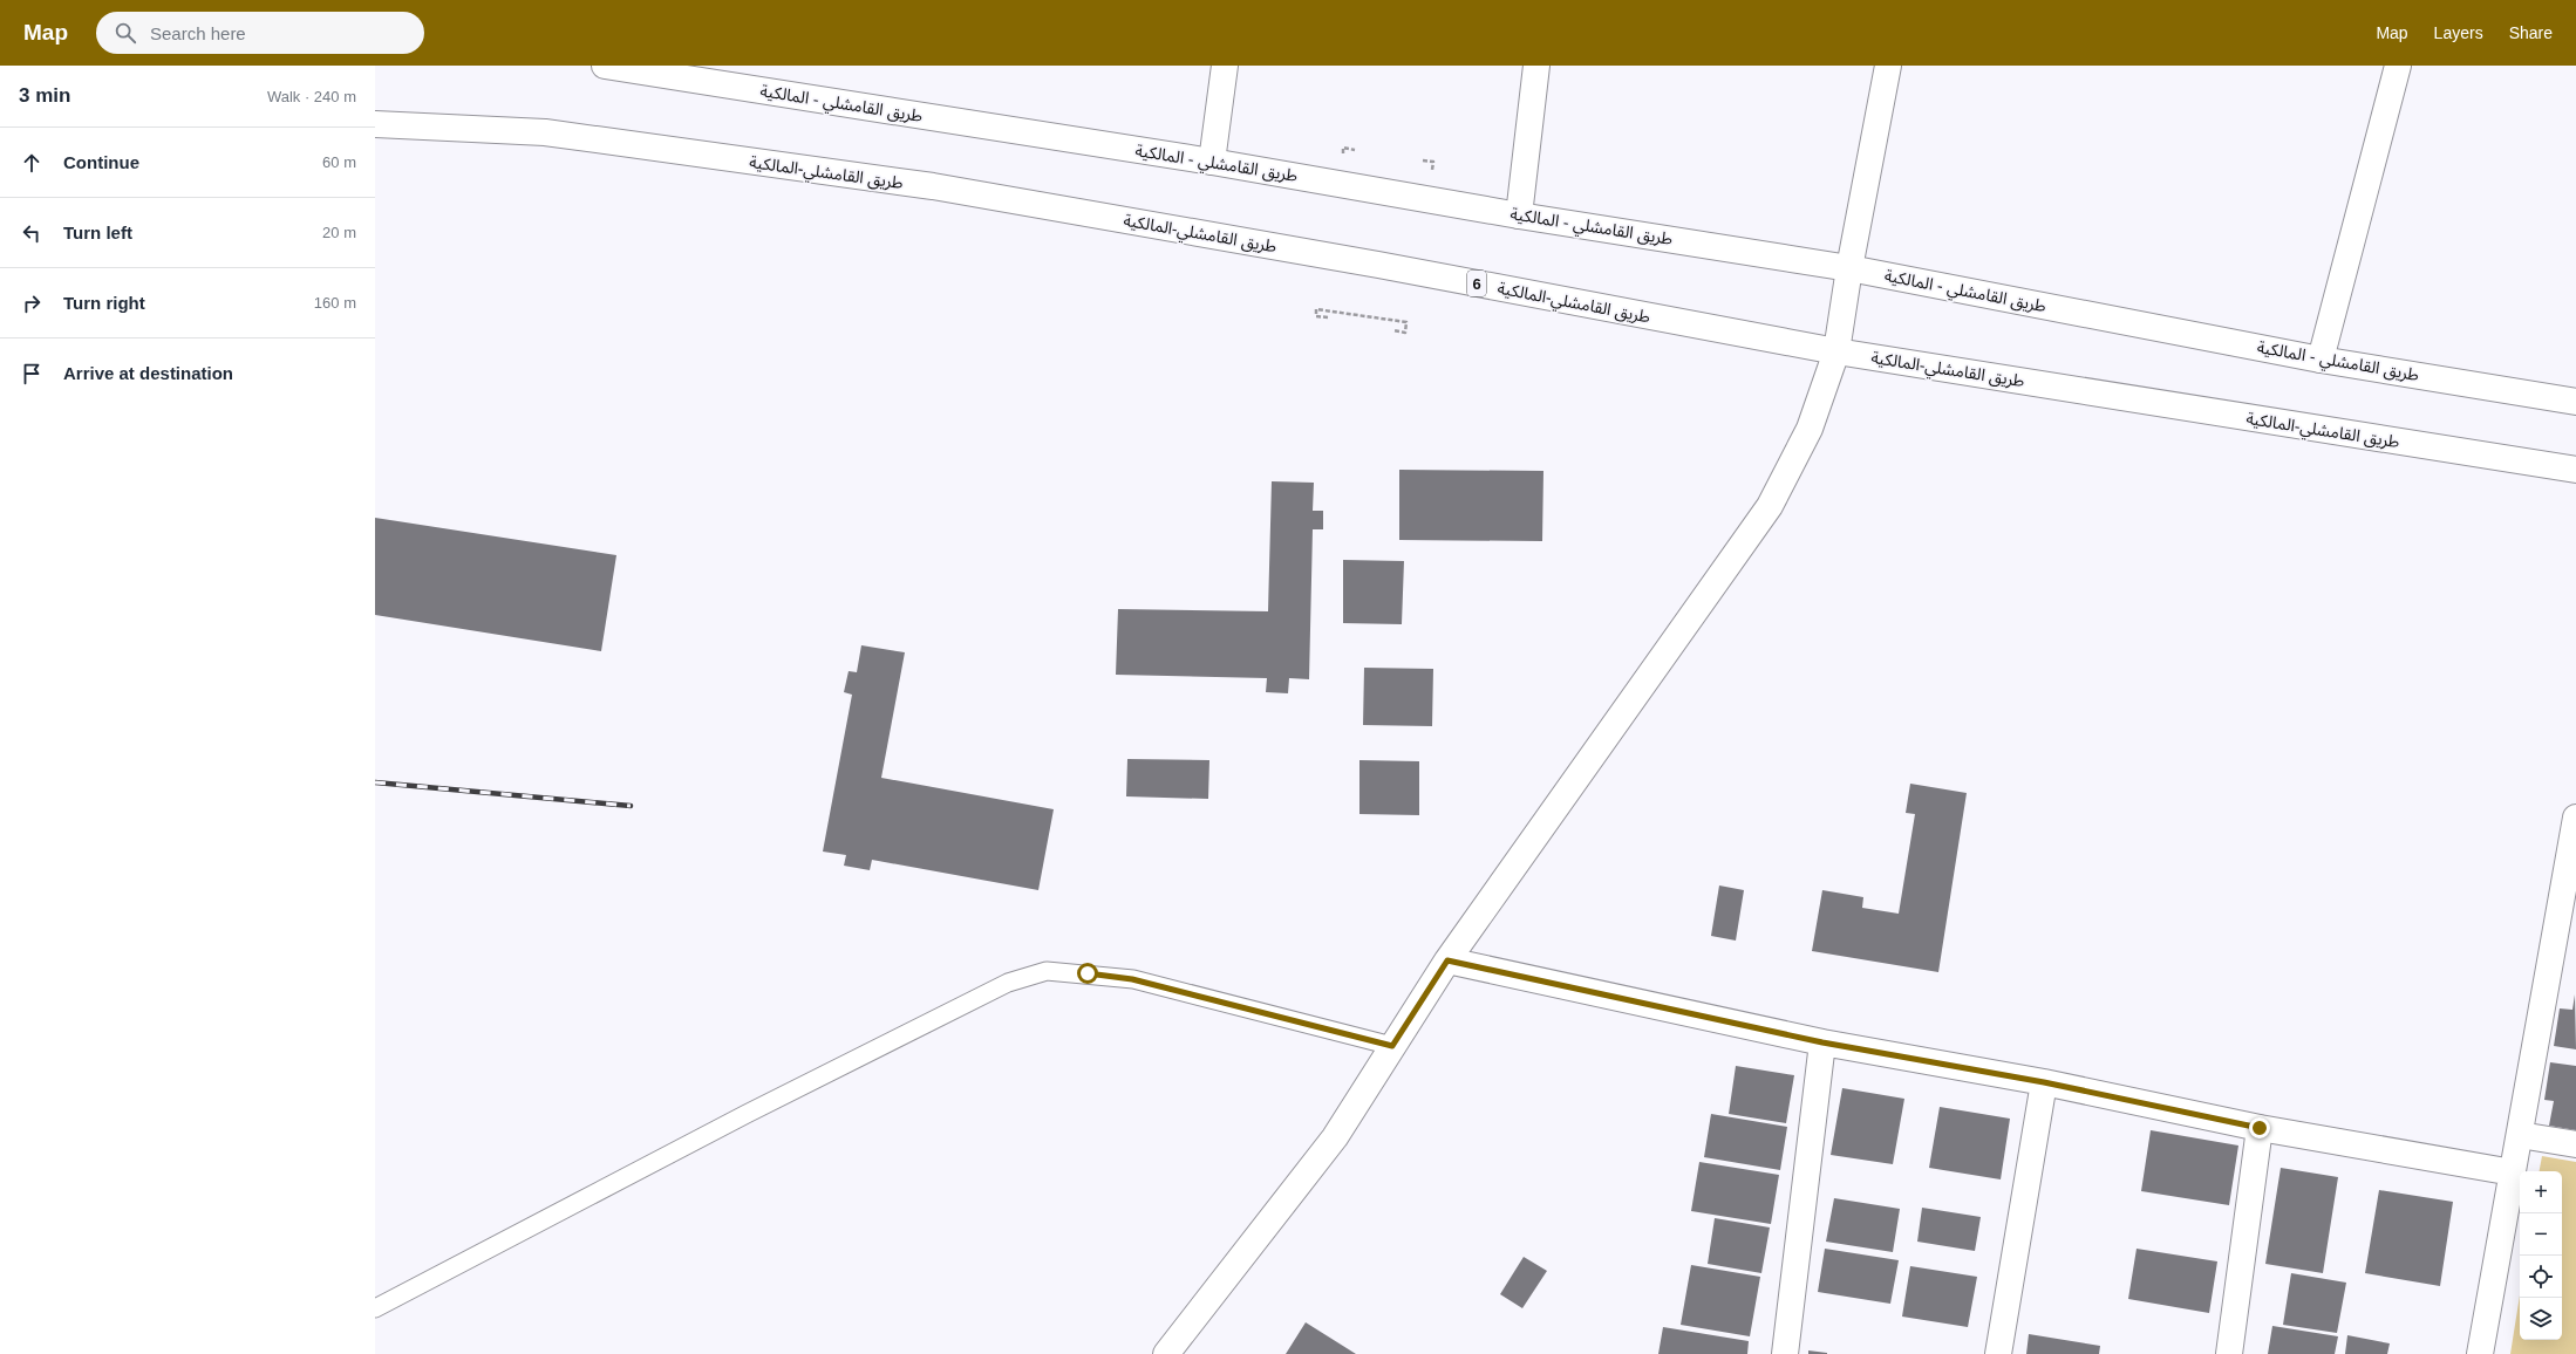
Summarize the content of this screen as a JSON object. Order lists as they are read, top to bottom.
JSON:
{
  "streets": {
    "main road": ["طريق القامشلي - المالكية", "طريق القامشلي-المالكية", "6"]
  },
  "page": {
    "header": "Map",
    "search": "Search here",
    "nav": ["Map", "Layers", "Share"],
    "heading": ["3 min", "Walk · 240 m"],
    "list": [
      ["Continue", "60 m"],
      ["Turn left", "20 m"],
      ["Turn right", "160 m"],
      "Arrive at destination"
    ],
    "map_buttons": ["+", "−"]
  }
}
